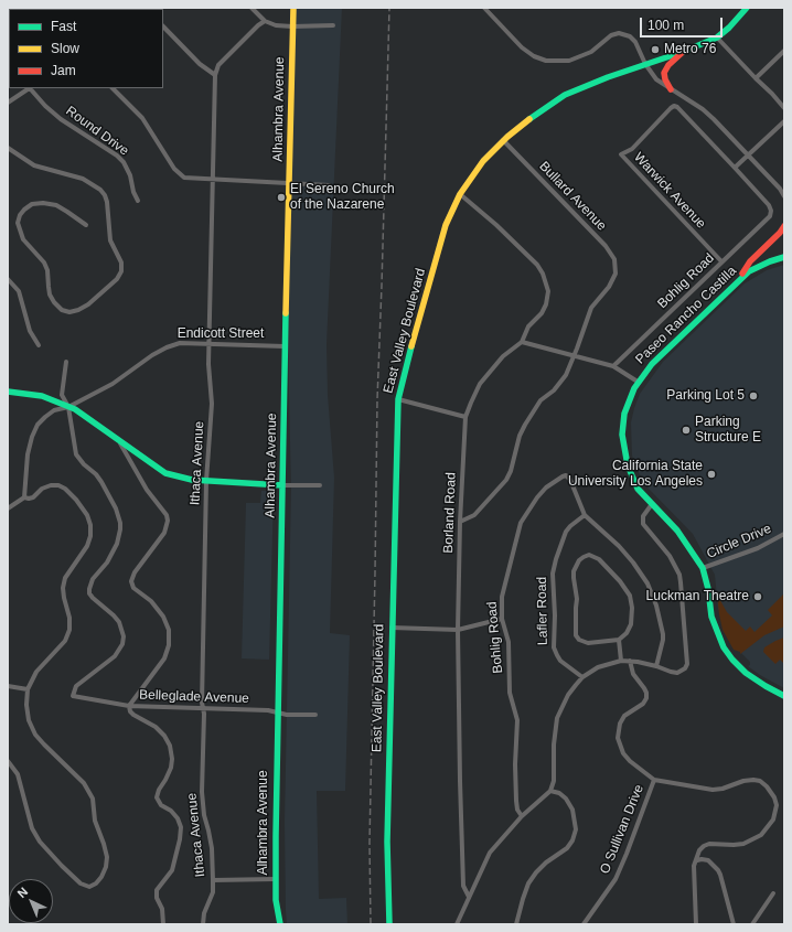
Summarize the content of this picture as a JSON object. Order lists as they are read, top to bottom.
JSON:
{
  "streets": {
    "main road": ["Alhambra Avenue", "Paseo Rancho Castilla", "East Valley Boulevard"],
    "street": [
      "Round Drive",
      "Warwick Avenue",
      "Bullard Avenue",
      "Bohlig Road",
      "Endicott Street",
      "Ithaca Avenue",
      "Borland Road",
      "Circle Drive",
      "Lafler Road",
      "Belleglade Avenue",
      "O Sullivan Drive"
    ]
  },
  "crossings": [
    ["Alhambra Avenue", "Endicott Street"],
    ["Alhambra Avenue", "Belleglade Avenue"],
    ["Warwick Avenue", "Bohlig Road"],
    ["Bullard Avenue", "East Valley Boulevard"],
    ["Bohlig Road", "Lafler Road"],
    ["Paseo Rancho Castilla", "Circle Drive"],
    ["East Valley Boulevard", "Borland Road"],
    ["Endicott Street", "Ithaca Avenue"],
    ["Endicott Street", "Belleglade Avenue"],
    ["Ithaca Avenue", "Belleglade Avenue"]
  ],
  "places": [
    "Metro 76",
    "El Sereno Church of the Nazarene",
    "Parking Lot 5",
    "Parking Structure E",
    "California State University Los Angeles",
    "Luckman Theatre"
  ],
  "legend": ["Fast", "Slow", "Jam"],
  "scale_bar": "100 m",
  "north": "top left"
}
